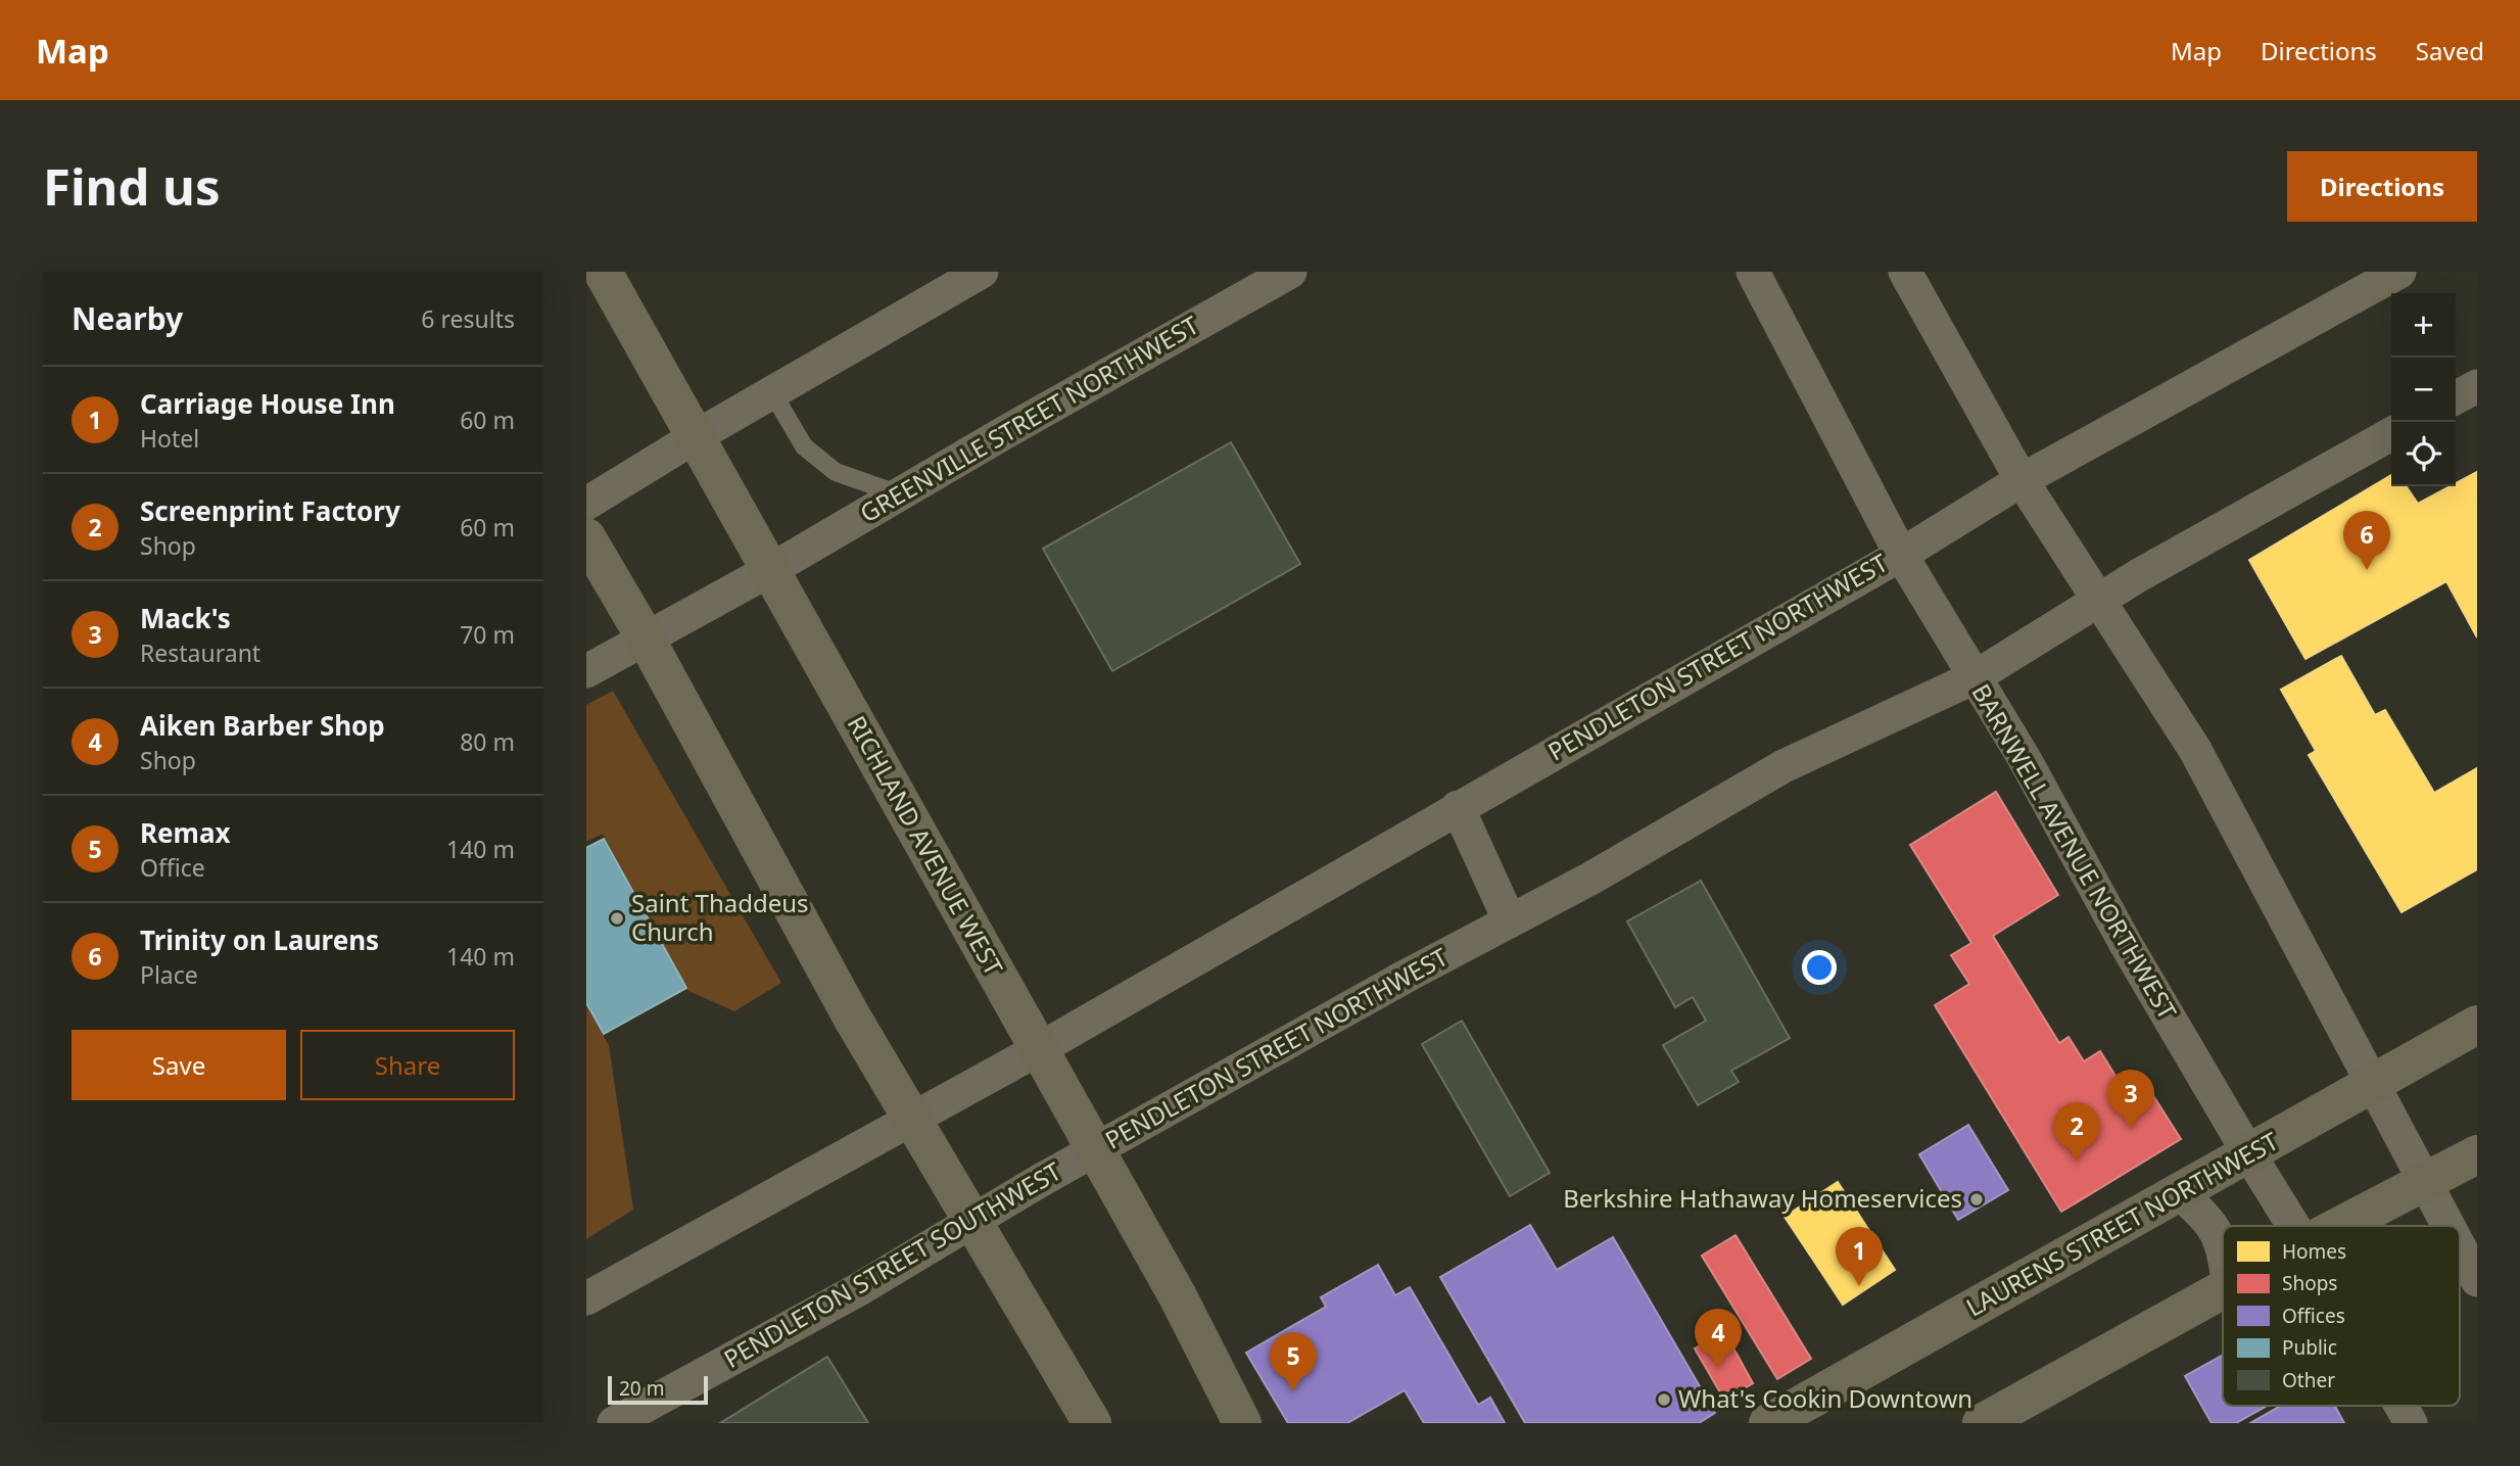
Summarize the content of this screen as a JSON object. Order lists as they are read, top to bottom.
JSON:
{
  "streets": {
    "main road": ["RICHLAND AVENUE WEST", "LAURENS STREET NORTHWEST"],
    "street": [
      "GREENVILLE STREET NORTHWEST",
      "PENDLETON STREET NORTHWEST",
      "BARNWELL AVENUE NORTHWEST",
      "PENDLETON STREET SOUTHWEST"
    ]
  },
  "crossings": [
    ["GREENVILLE STREET NORTHWEST", "RICHLAND AVENUE WEST"],
    ["PENDLETON STREET NORTHWEST", "RICHLAND AVENUE WEST"],
    ["PENDLETON STREET NORTHWEST", "BARNWELL AVENUE NORTHWEST"],
    ["PENDLETON STREET NORTHWEST", "PENDLETON STREET SOUTHWEST"],
    ["RICHLAND AVENUE WEST", "PENDLETON STREET SOUTHWEST"],
    ["BARNWELL AVENUE NORTHWEST", "LAURENS STREET NORTHWEST"]
  ],
  "places": ["Saint Thaddeus Church", "Berkshire Hathaway Homeservices", "What's Cookin Downtown"],
  "legend": [
    "Homes",
    "Shops",
    "Offices",
    "Public",
    "Other"
  ],
  "scale_bar": "20 m",
  "page": {
    "header": "Map",
    "nav": ["Map", "Directions", "Saved"],
    "buttons": [
      "Directions",
      ["Save", "Share"]
    ],
    "title": "Find us",
    "heading": ["Nearby", "6 results"],
    "map_buttons": ["+", "−"],
    "list": [
      {
        "mark": "1",
        "name": "Carriage House Inn",
        "note": "Hotel",
        "value": "60 m"
      },
      {
        "mark": "2",
        "name": "Screenprint Factory",
        "note": "Shop",
        "value": "60 m"
      },
      {
        "mark": "3",
        "name": "Mack's",
        "note": "Restaurant",
        "value": "70 m"
      },
      {
        "mark": "4",
        "name": "Aiken Barber Shop",
        "note": "Shop",
        "value": "80 m"
      },
      {
        "mark": "5",
        "name": "Remax",
        "note": "Office",
        "value": "140 m"
      },
      {
        "mark": "6",
        "name": "Trinity on Laurens",
        "note": "Place",
        "value": "140 m"
      }
    ],
    "pins": [
      "6",
      "3",
      "2",
      "1",
      "4",
      "5"
    ],
    "scale": "20 m"
  }
}
